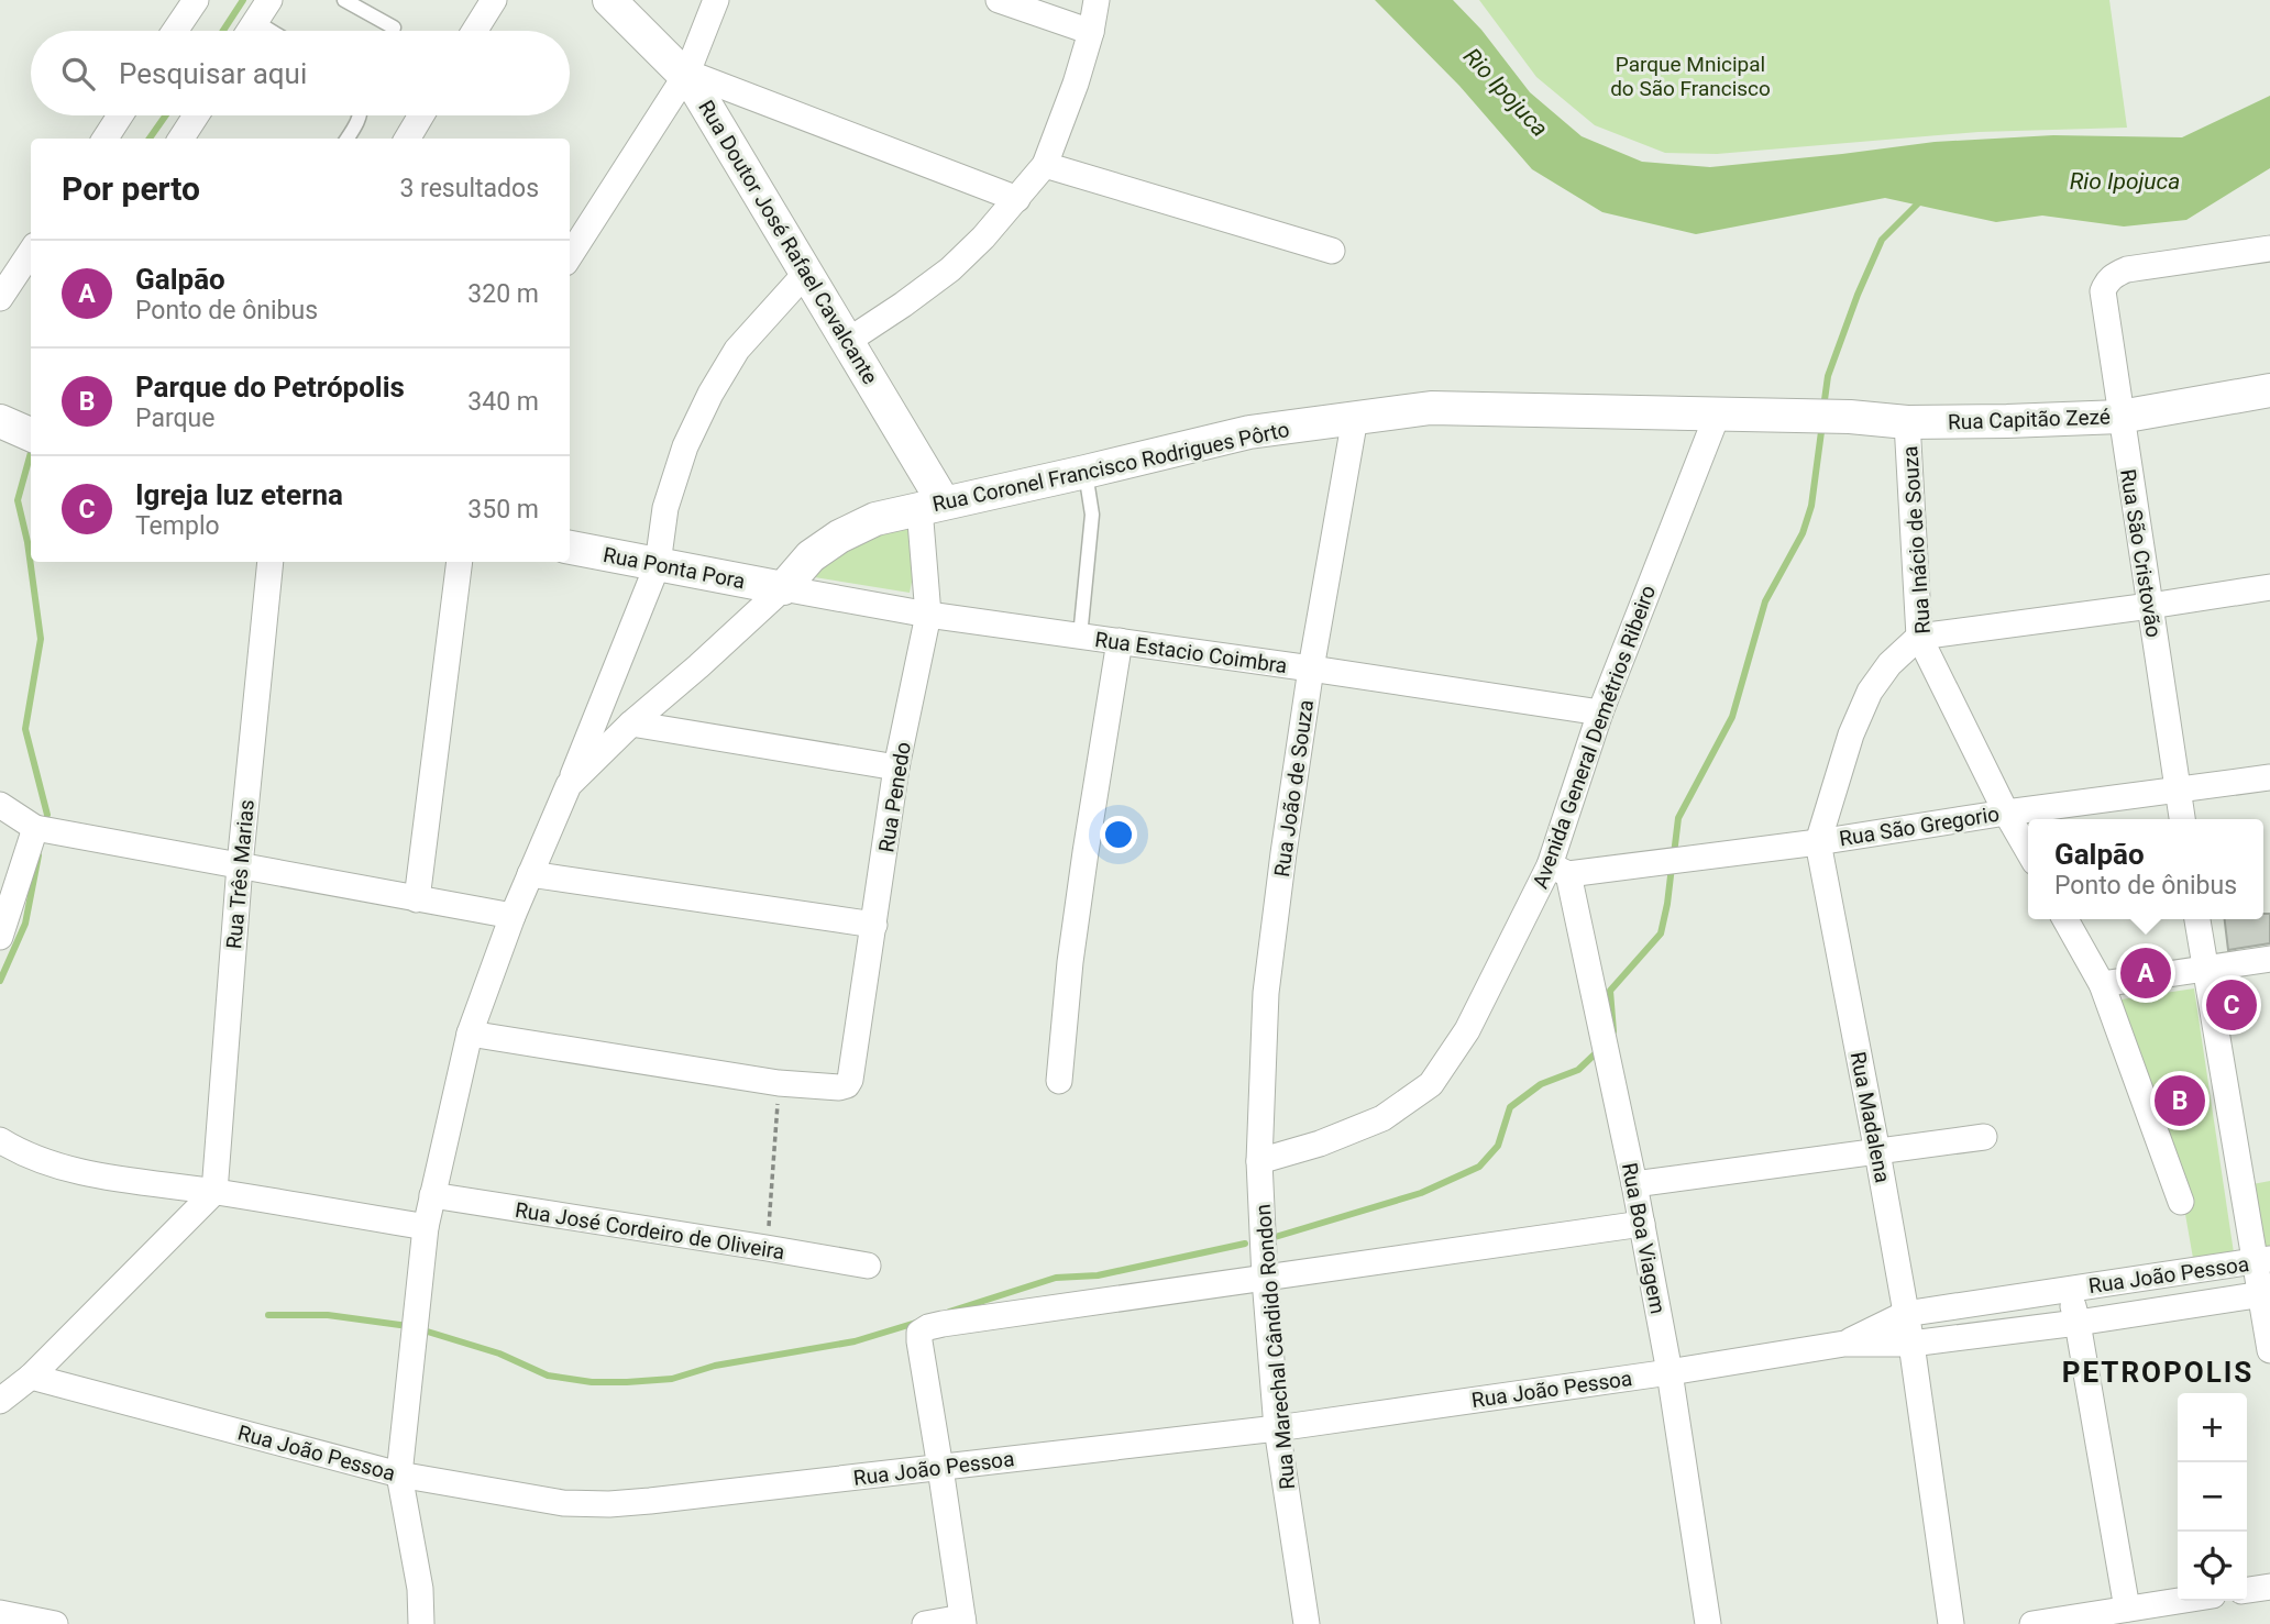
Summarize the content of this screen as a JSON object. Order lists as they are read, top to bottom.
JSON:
{
  "streets": {
    "street": [
      "Rua Doutor José Rafael Cavalcante",
      "Rua Capitão Zezé",
      "Rua Coronel Francisco Rodrigues Pôrto",
      "Rua Inácio de Souza",
      "Rua São Cristovão",
      "Rua Ponta Pora",
      "Rua Estacio Coimbra",
      "Avenida General Demétrios Ribeiro",
      "Rua João de Souza",
      "Rua Penedo",
      "Rua São Gregorio",
      "Rua Três Marias",
      "Rua Madalena",
      "Rua José Cordeiro de Oliveira",
      "Rua Boa Viagem",
      "Rua João Pessoa",
      "Rua Marechal Cândido Rondon"
    ]
  },
  "crossings": [
    ["Rua Doutor José Rafael Cavalcante", "Rua Coronel Francisco Rodrigues Pôrto"],
    ["Rua Doutor José Rafael Cavalcante", "Rua Penedo"],
    ["Rua Capitão Zezé", "Rua Coronel Francisco Rodrigues Pôrto"],
    ["Rua Capitão Zezé", "Rua Inácio de Souza"],
    ["Rua Capitão Zezé", "Rua São Cristovão"],
    ["Rua Coronel Francisco Rodrigues Pôrto", "Rua Ponta Pora"],
    ["Rua Coronel Francisco Rodrigues Pôrto", "Rua Estacio Coimbra"],
    ["Rua Coronel Francisco Rodrigues Pôrto", "Avenida General Demétrios Ribeiro"],
    ["Rua Coronel Francisco Rodrigues Pôrto", "Rua João de Souza"],
    ["Rua Coronel Francisco Rodrigues Pôrto", "Rua Penedo"],
    ["Rua Inácio de Souza", "Rua São Gregorio"],
    ["Rua Inácio de Souza", "Rua Madalena"],
    ["Rua São Cristovão", "Rua São Gregorio"],
    ["Rua Ponta Pora", "Rua Estacio Coimbra"],
    ["Rua Estacio Coimbra", "Avenida General Demétrios Ribeiro"],
    ["Rua Estacio Coimbra", "Rua João de Souza"],
    ["Rua Estacio Coimbra", "Rua Penedo"],
    ["Avenida General Demétrios Ribeiro", "Rua João de Souza"],
    ["Avenida General Demétrios Ribeiro", "Rua São Gregorio"],
    ["Avenida General Demétrios Ribeiro", "Rua Boa Viagem"],
    ["Avenida General Demétrios Ribeiro", "Rua Marechal Cândido Rondon"],
    ["Rua João de Souza", "Rua Marechal Cândido Rondon"],
    ["Rua São Gregorio", "Rua Madalena"],
    ["Rua São Gregorio", "Rua Boa Viagem"],
    ["Rua Madalena", "Rua João Pessoa"],
    ["Rua Boa Viagem", "Rua João Pessoa"],
    ["Rua João Pessoa", "Rua Marechal Cândido Rondon"]
  ],
  "districts": ["PETROPOLIS"],
  "water": ["Rio Ipojuca"],
  "parks": ["Parque Mnicipal do São Francisco"],
  "page": {
    "search": "Pesquisar aqui",
    "heading": ["Por perto", "3 resultados"],
    "list": [
      {
        "mark": "A",
        "name": "Galpão",
        "note": "Ponto de ônibus",
        "value": "320 m"
      },
      {
        "mark": "B",
        "name": "Parque do Petrópolis",
        "note": "Parque",
        "value": "340 m"
      },
      {
        "mark": "C",
        "name": "Igreja luz eterna",
        "note": "Templo",
        "value": "350 m"
      }
    ],
    "popup": ["Galpão", "Ponto de ônibus"],
    "pins": ["A", "C", "B"],
    "map_buttons": ["+", "−"]
  }
}
